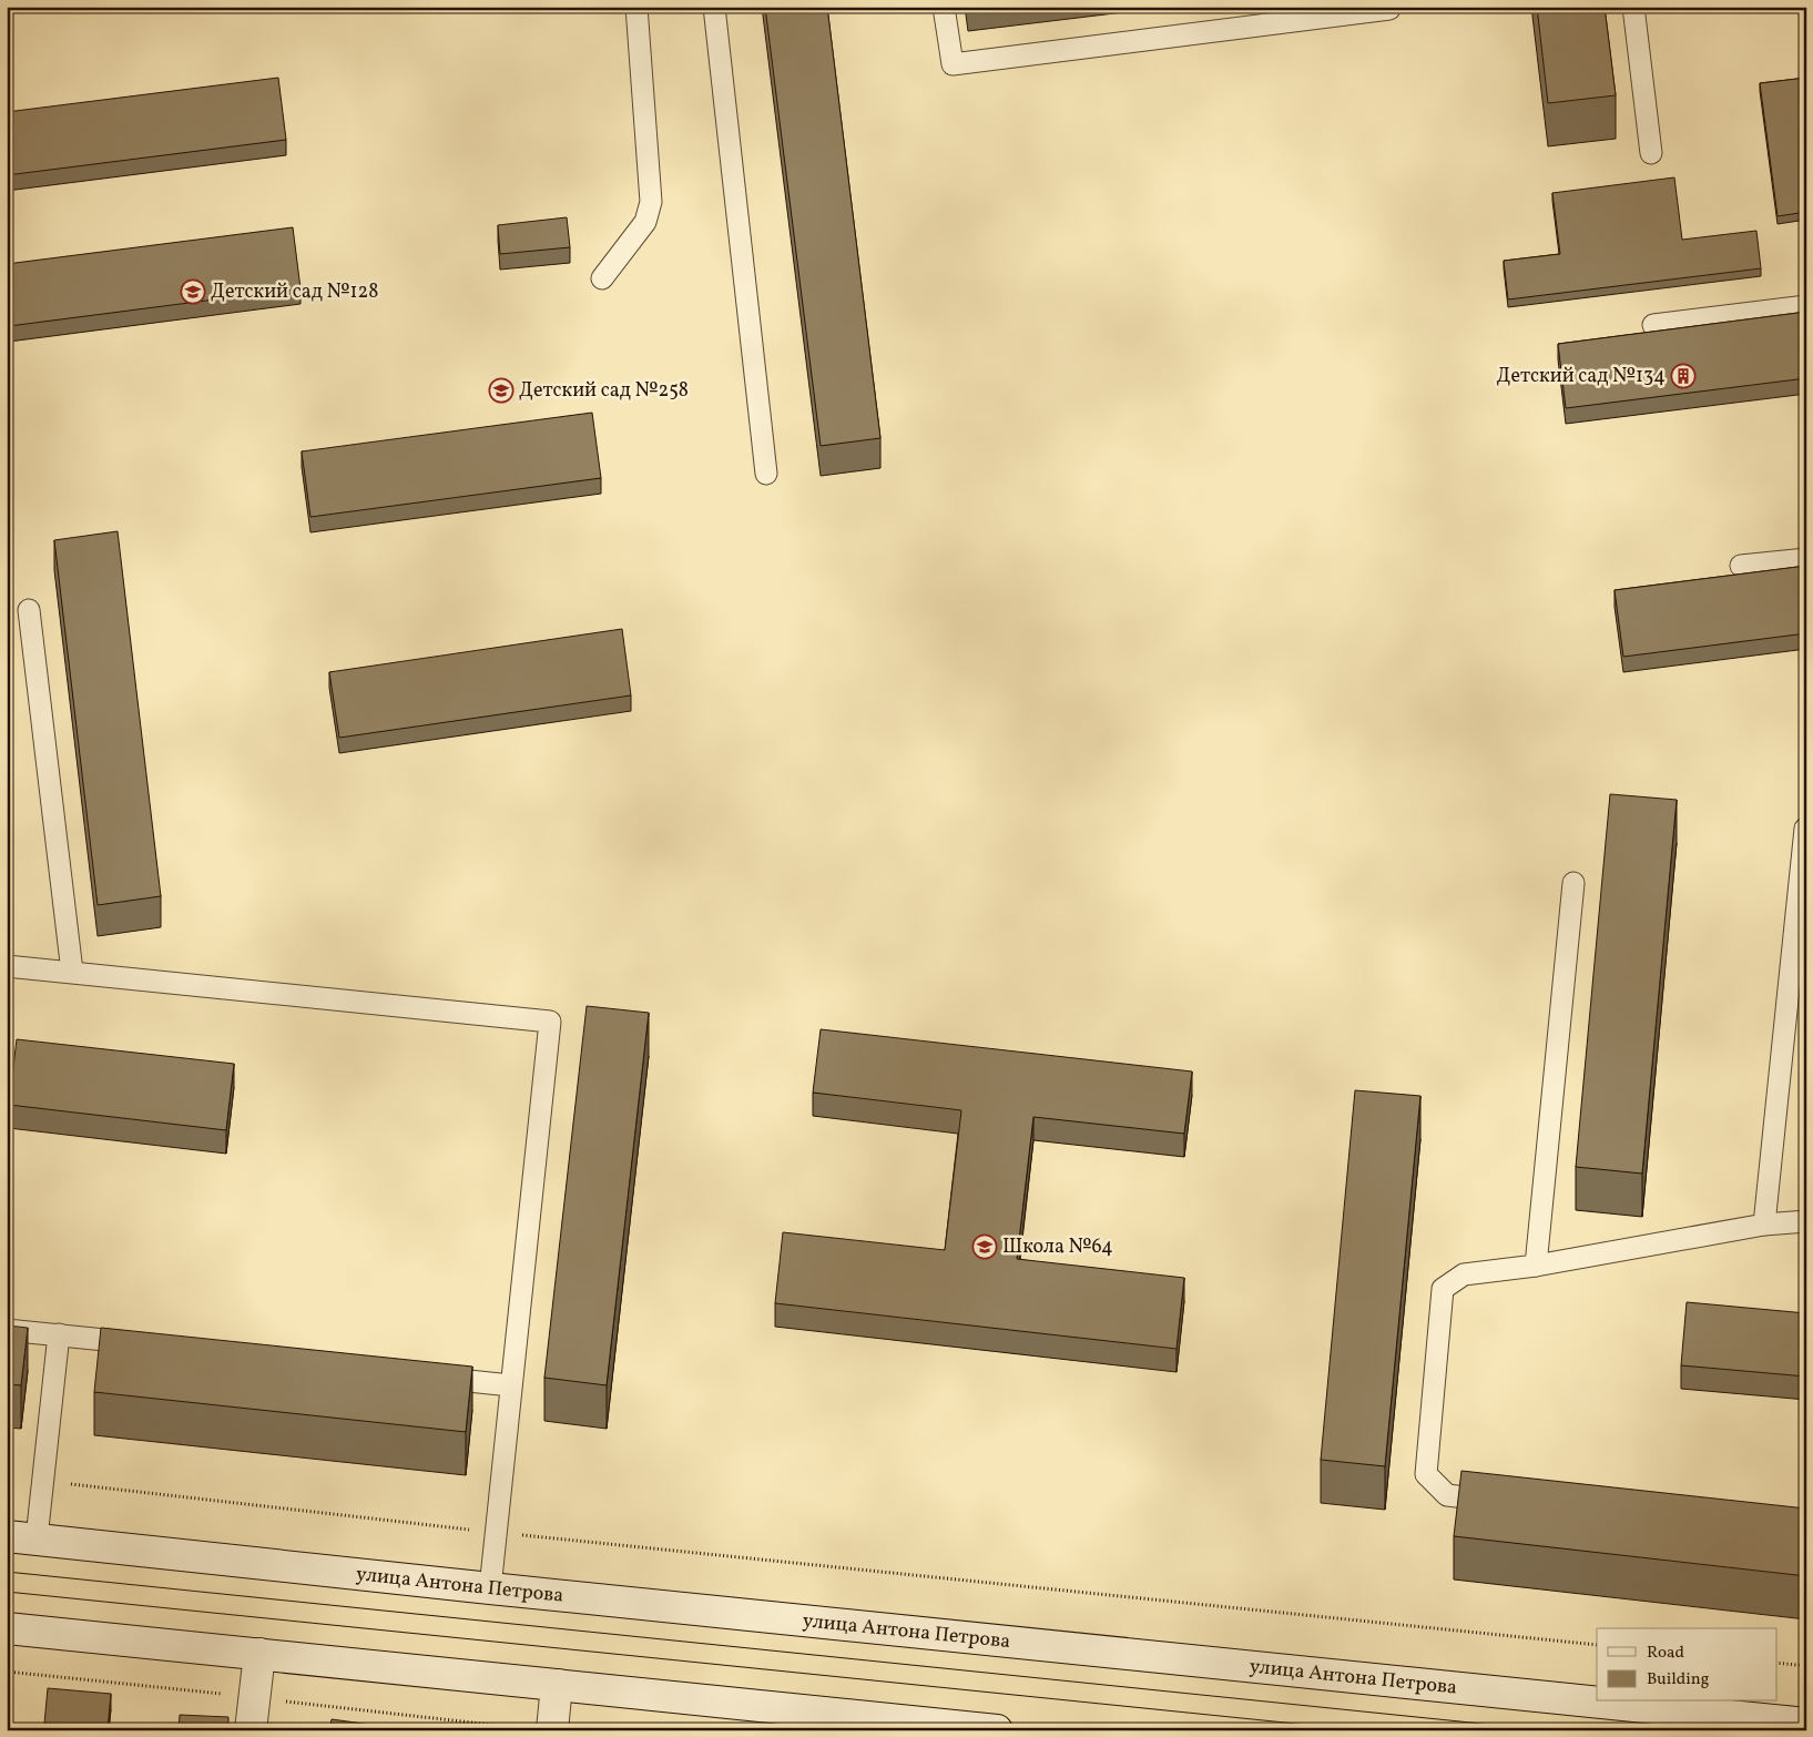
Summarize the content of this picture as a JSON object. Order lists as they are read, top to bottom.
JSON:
{
  "streets": {
    "main road": ["улица Антона Петрова"]
  },
  "places": {
    "school or university": ["Детский сад №128", "Детский сад №258", "Школа №64"],
    "building": ["Детский сад №134"]
  },
  "legend": ["Road", "Building"]
}
